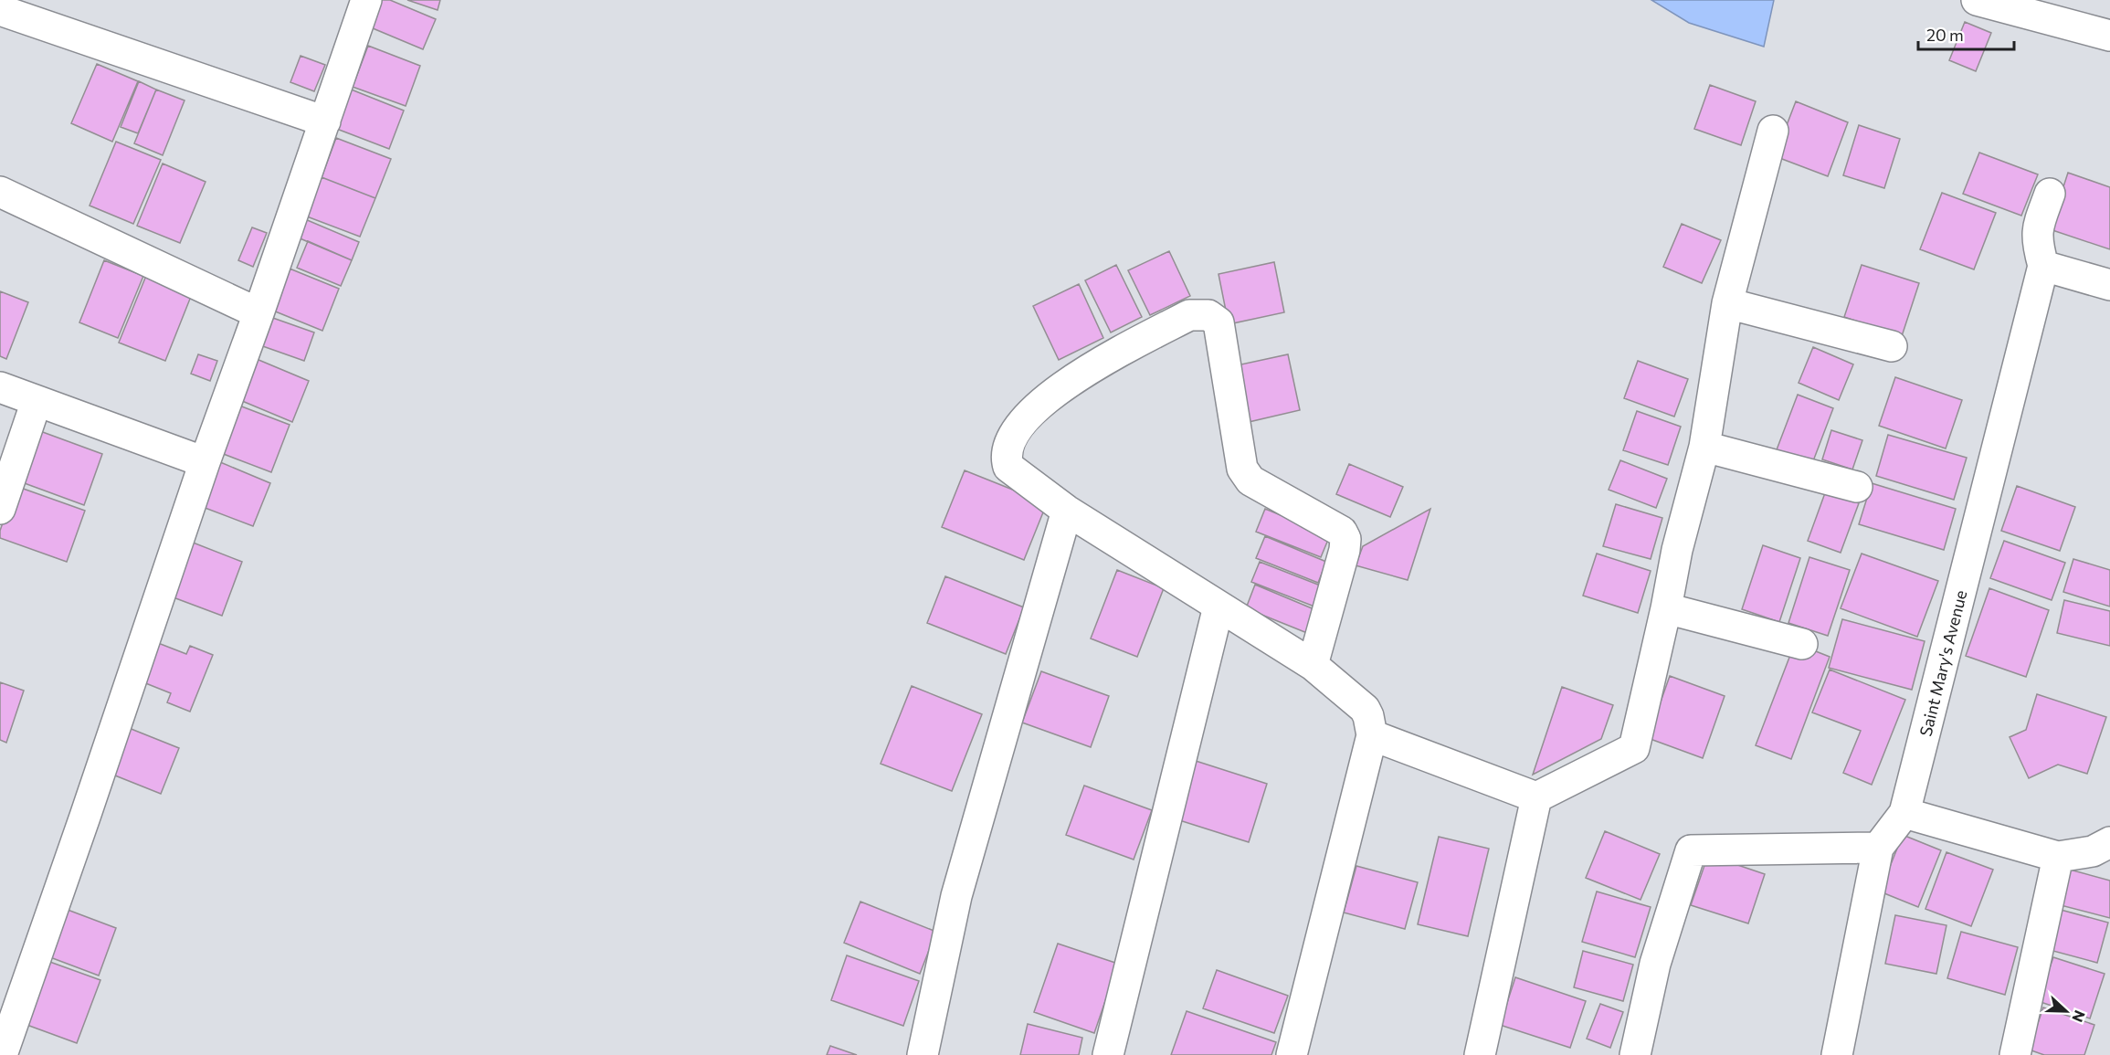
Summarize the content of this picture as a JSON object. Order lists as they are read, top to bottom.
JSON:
{
  "streets": {
    "street": ["Saint Mary's Avenue"]
  },
  "scale_bar": "20 m",
  "north": "right"
}
